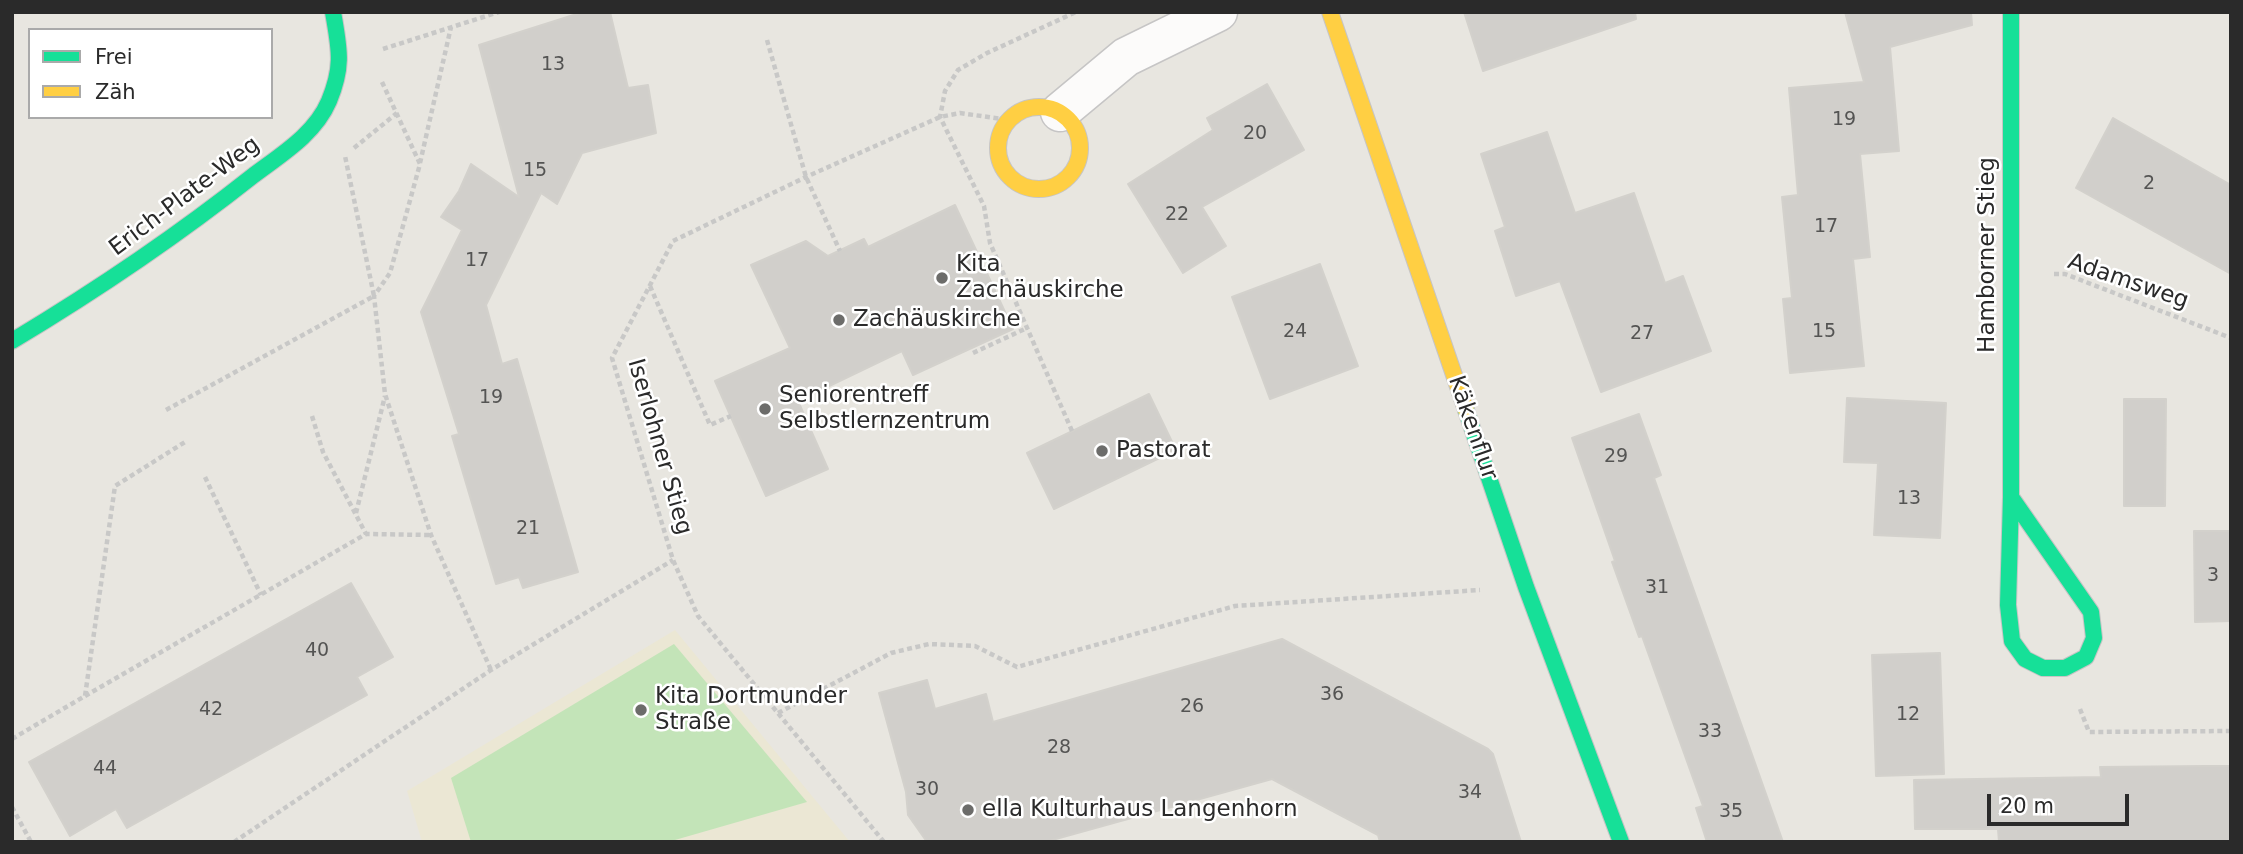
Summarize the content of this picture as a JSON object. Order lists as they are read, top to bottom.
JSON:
{
  "streets": {
    "street": ["Erich-Plate-Weg", "Hamborner Stieg", "Käkenflur"],
    "path": ["Adamsweg", "Iserlohner Stieg"]
  },
  "crossings": [
    ["Hamborner Stieg", "Adamsweg"]
  ],
  "places": [
    "Kita Zachäuskirche",
    "Zachäuskirche",
    "Seniorentreff Selbstlernzentrum",
    "Pastorat",
    "Kita Dortmunder Straße",
    "ella Kulturhaus Langenhorn"
  ],
  "house_numbers": [
    "13",
    "19",
    "20",
    "15",
    "2",
    "22",
    "17",
    "17",
    "24",
    "15",
    "27",
    "19",
    "29",
    "13",
    "21",
    "3",
    "31",
    "40",
    "36",
    "26",
    "42",
    "12",
    "33",
    "28",
    "44",
    "30",
    "34",
    "35"
  ],
  "legend": ["Frei", "Zäh"],
  "scale_bar": "20 m"
}
